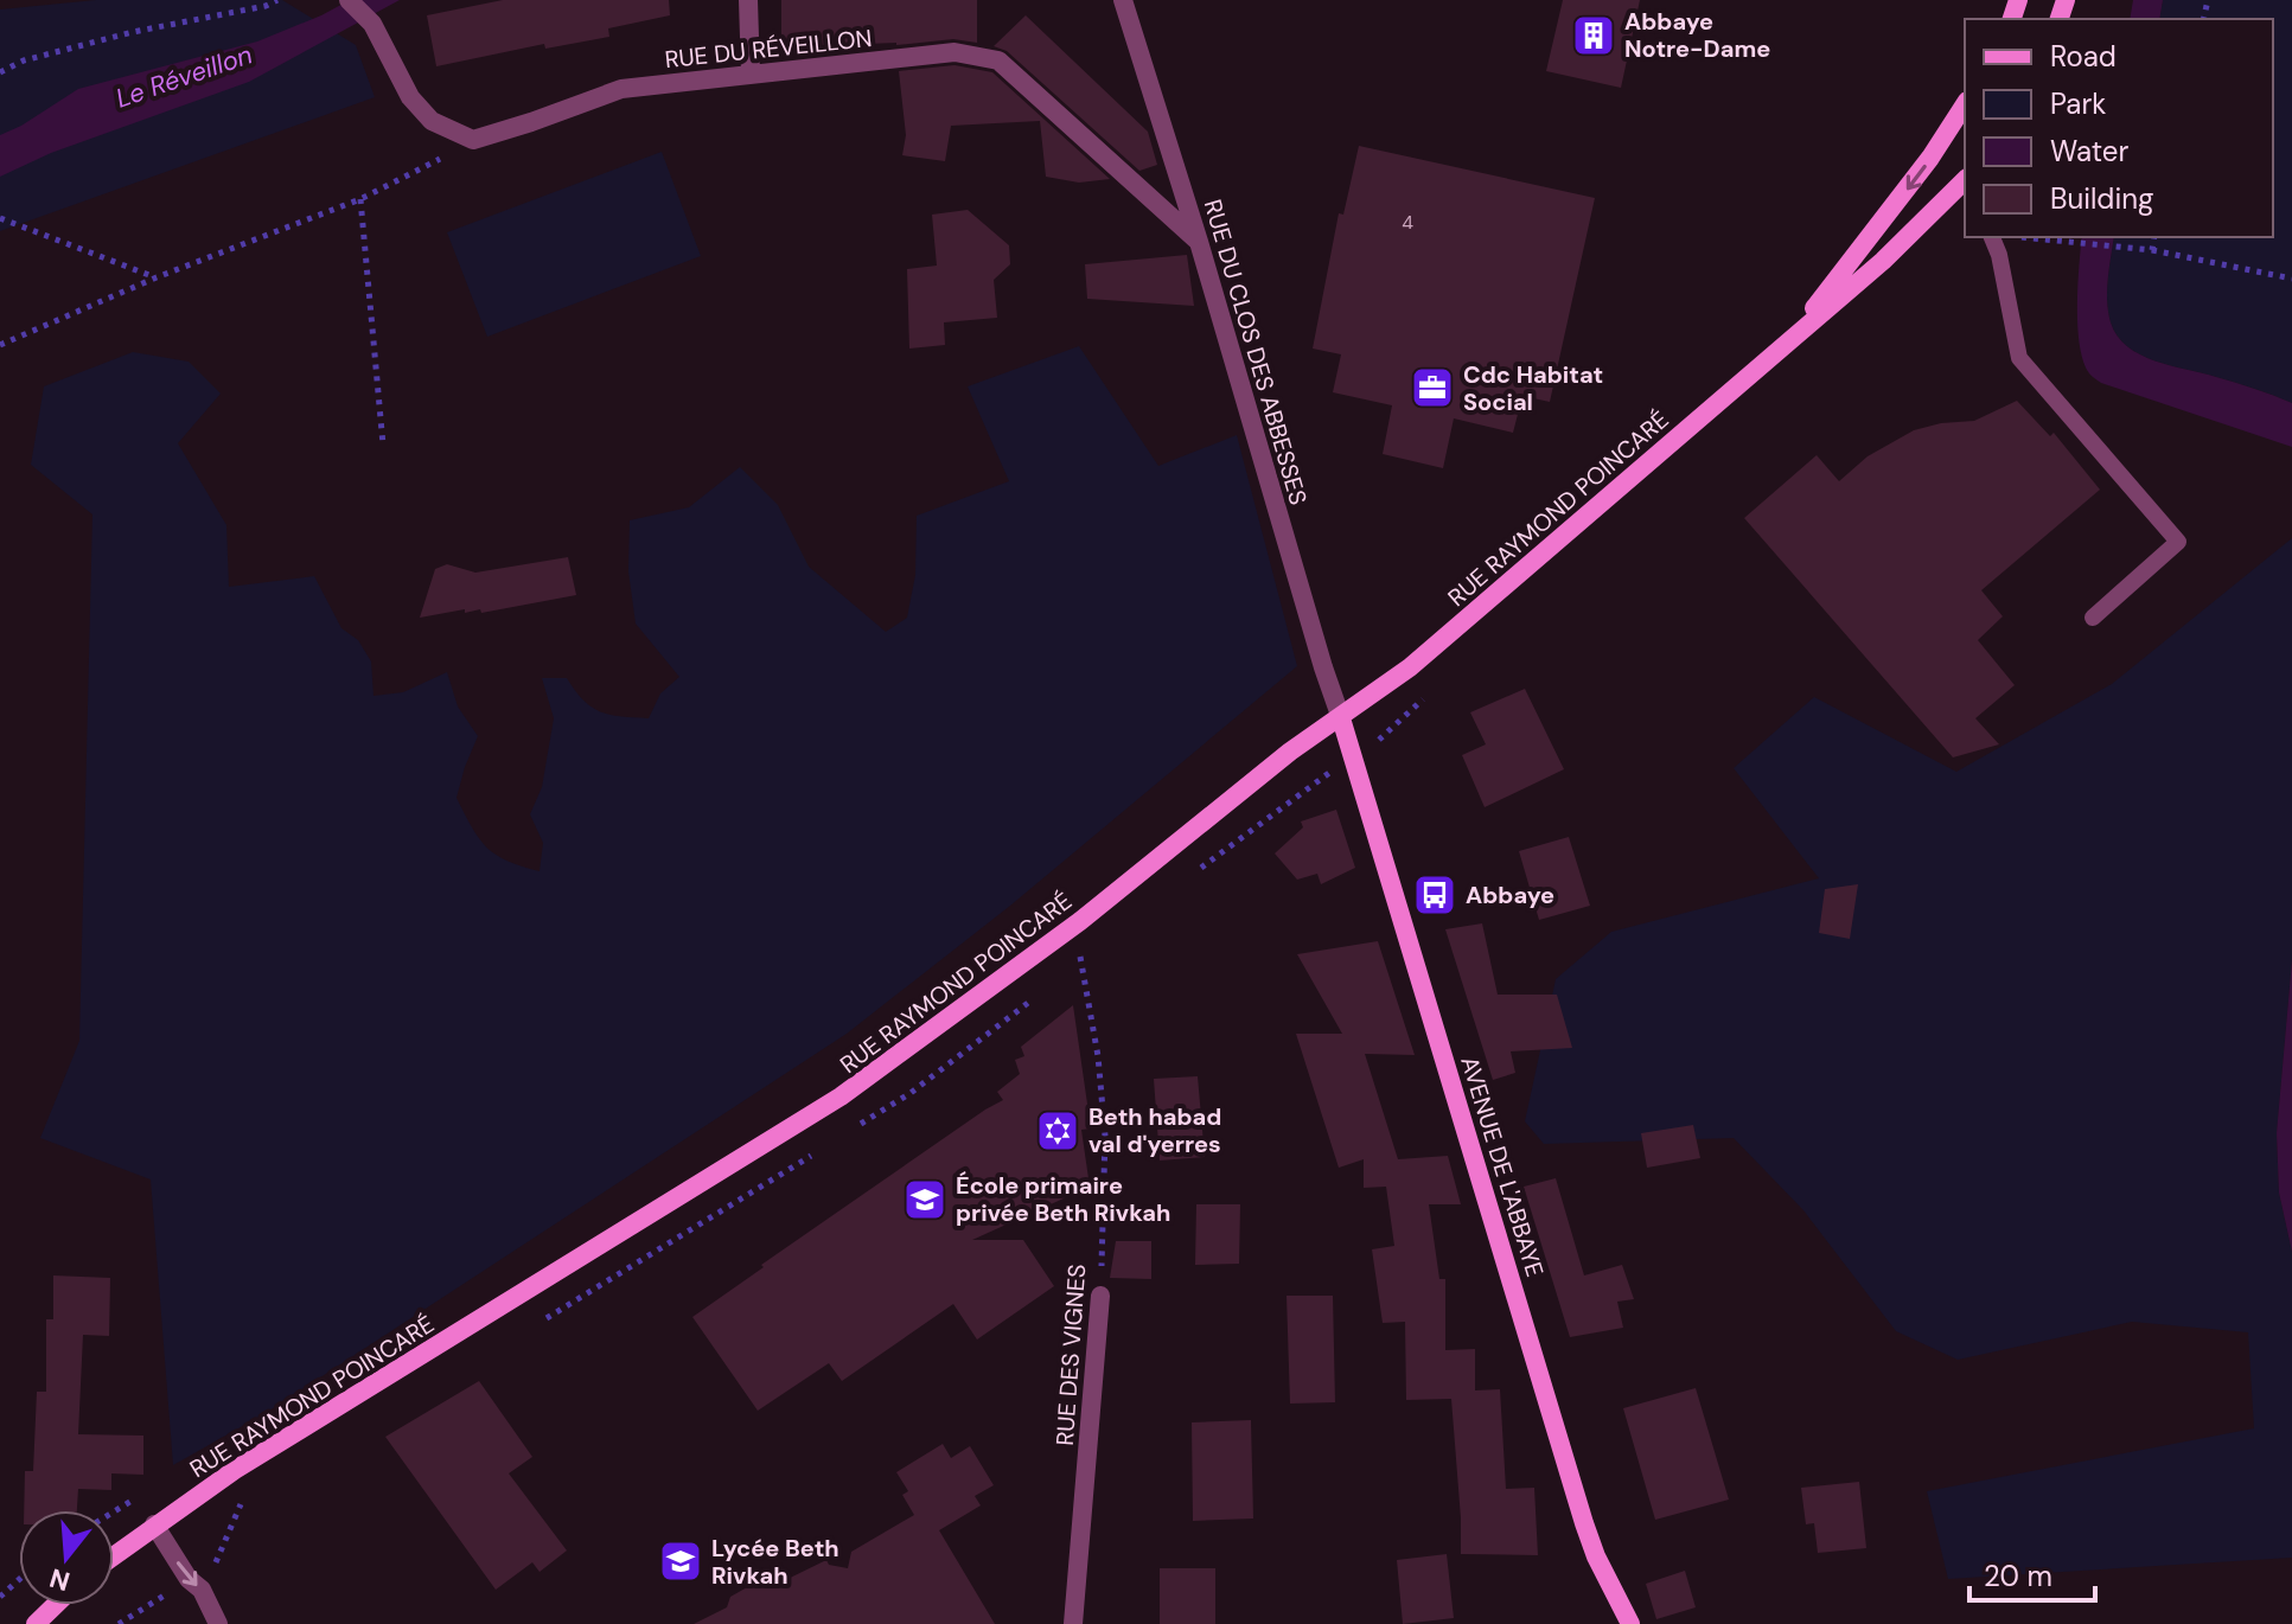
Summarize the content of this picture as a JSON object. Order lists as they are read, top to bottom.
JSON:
{
  "streets": {
    "main road": ["RUE RAYMOND POINCARÉ", "AVENUE DE L'ABBAYE"],
    "street": ["RUE DU RÉVEILLON", "RUE DU CLOS DES ABBESSES", "RUE DES VIGNES"]
  },
  "crossings": [
    ["RUE DU RÉVEILLON", "RUE DU CLOS DES ABBESSES"],
    ["RUE DU CLOS DES ABBESSES", "RUE RAYMOND POINCARÉ"],
    ["RUE DU CLOS DES ABBESSES", "AVENUE DE L'ABBAYE"],
    ["RUE RAYMOND POINCARÉ", "AVENUE DE L'ABBAYE"],
    ["RUE RAYMOND POINCARÉ", "RUE DES VIGNES"]
  ],
  "water": ["Le Réveillon"],
  "places": {
    "building": ["Abbaye Notre-Dame"],
    "office": ["Cdc Habitat Social"],
    "bus stop": ["Abbaye"],
    "synagogue": ["Beth habad val d'yerres"],
    "school or university": ["École primaire privée Beth Rivkah", "Lycée Beth Rivkah"]
  },
  "house_numbers": ["4"],
  "legend": [
    "Road",
    "Park",
    "Water",
    "Building"
  ],
  "scale_bar": "20 m",
  "north": "bottom"
}
